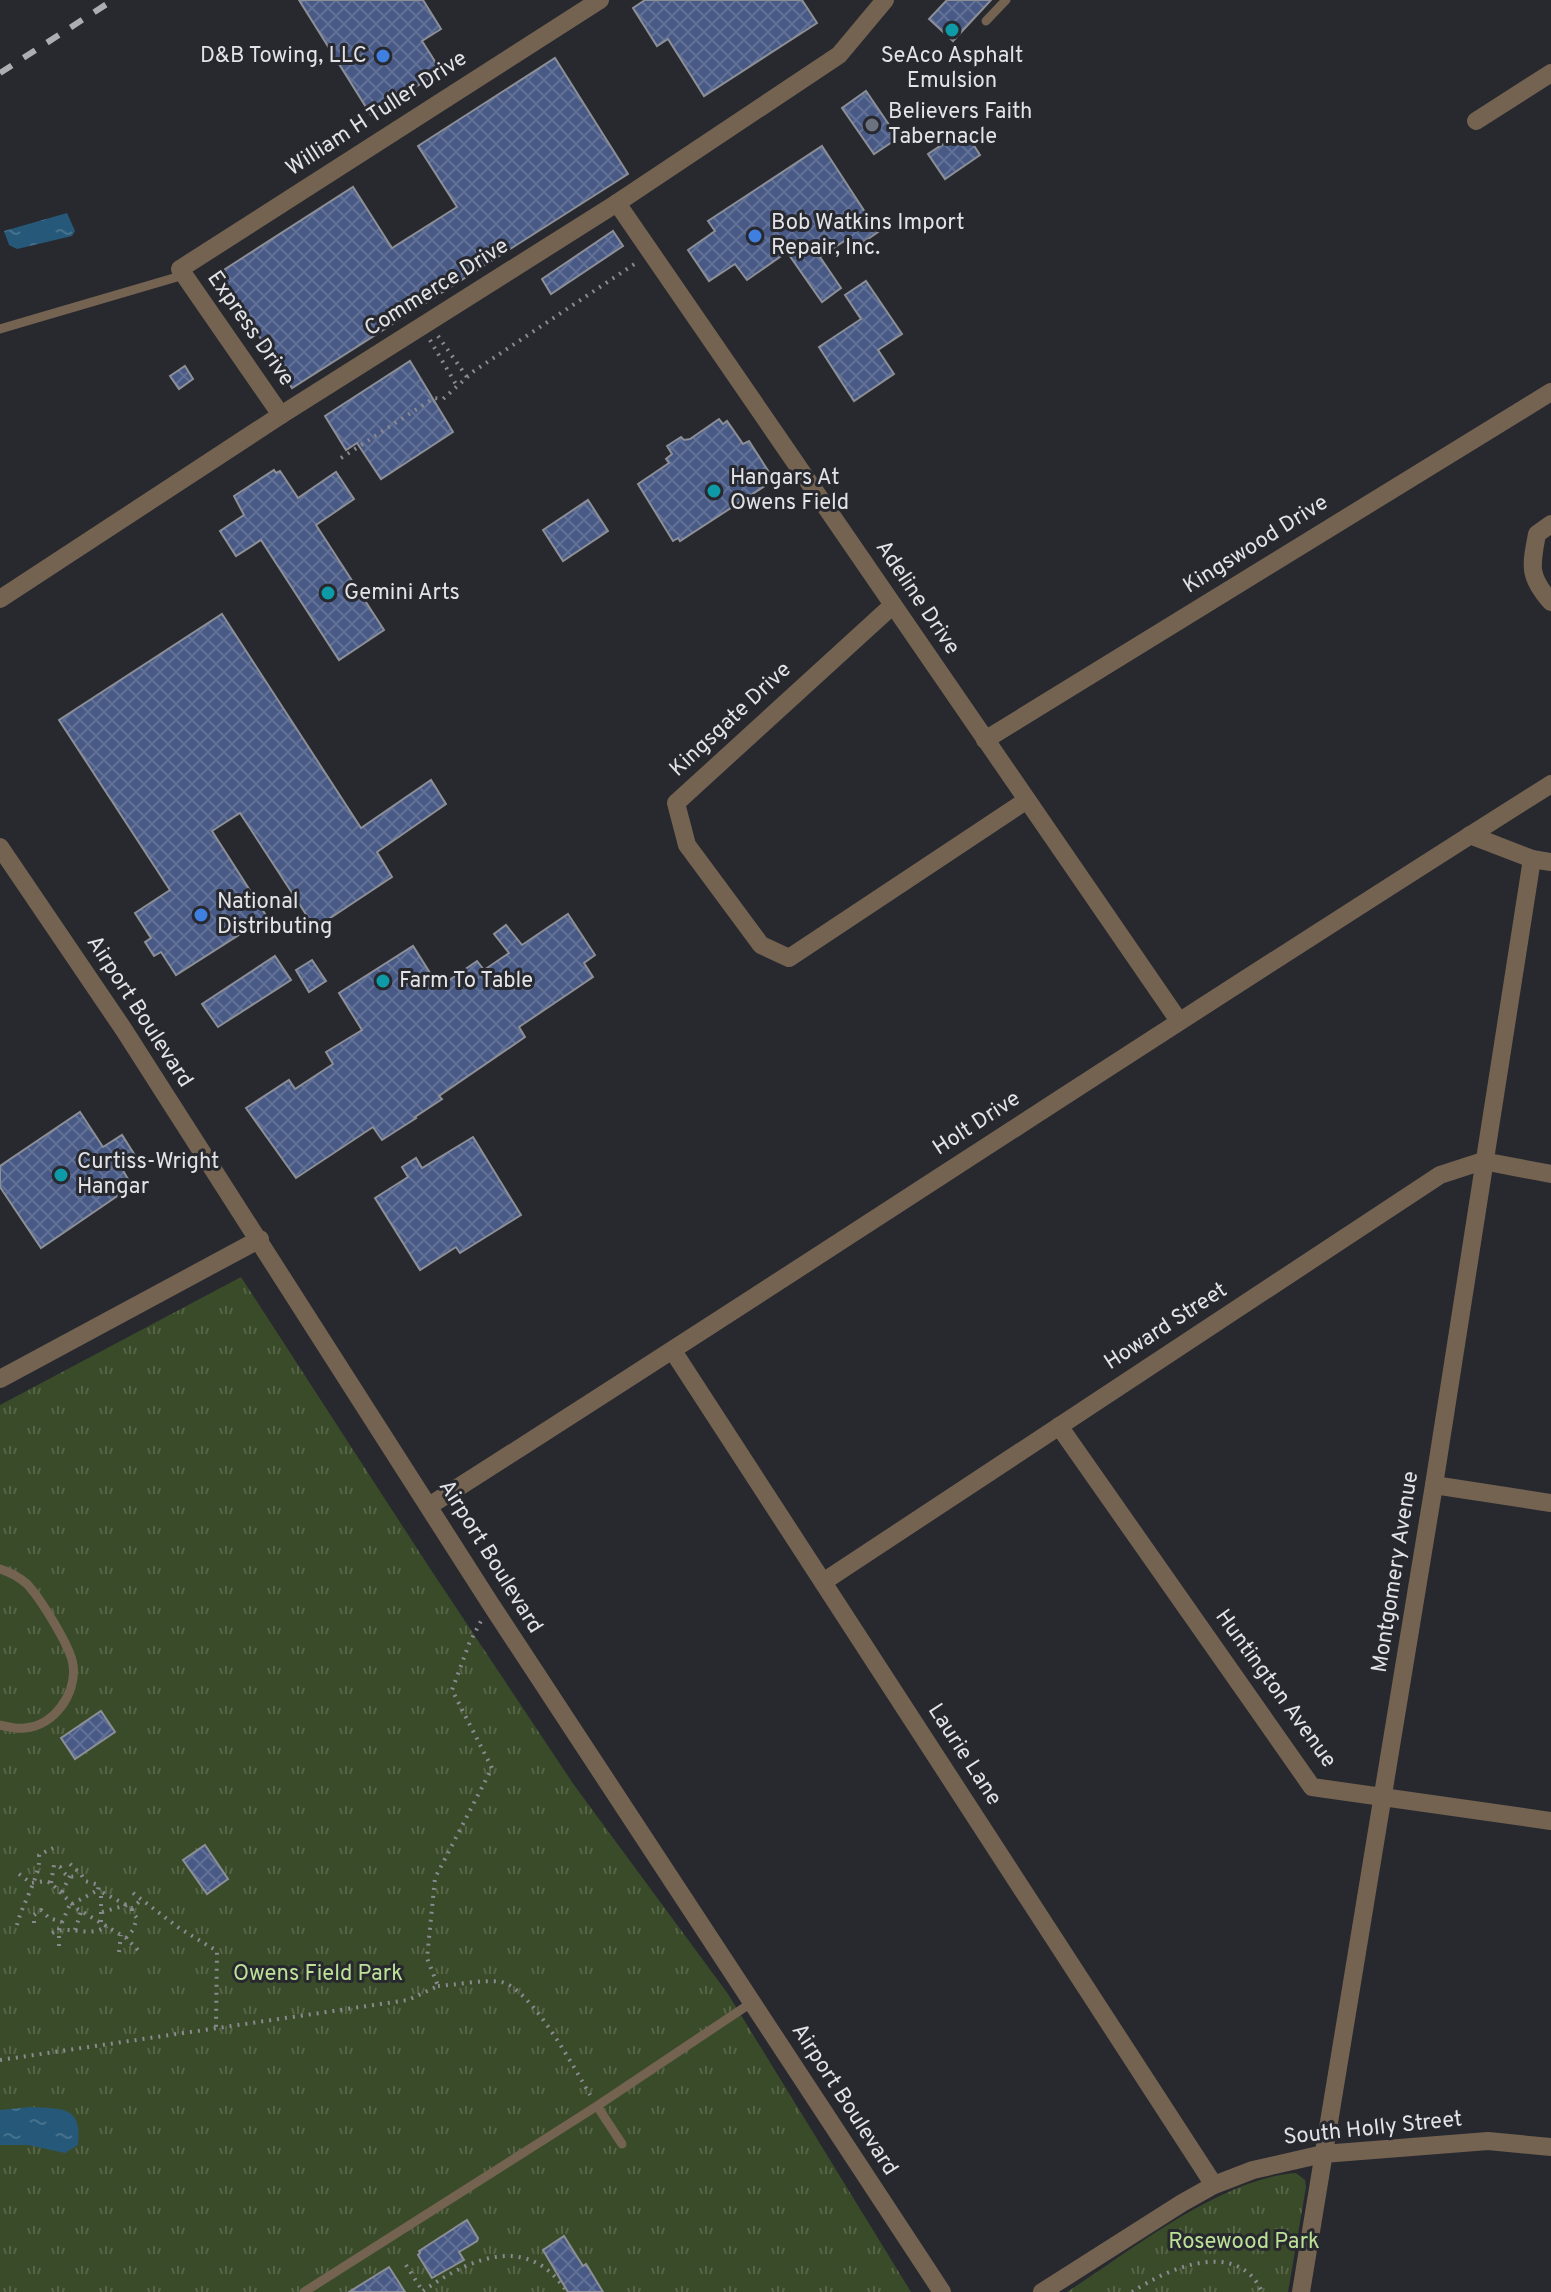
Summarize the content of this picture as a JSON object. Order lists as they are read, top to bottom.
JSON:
{
  "streets": {
    "street": [
      "William H Tuller Drive",
      "Commerce Drive",
      "Express Drive",
      "Kingswood Drive",
      "Adeline Drive",
      "Kingsgate Drive",
      "Airport Boulevard",
      "Holt Drive",
      "Howard Street",
      "Montgomery Avenue",
      "Huntington Avenue",
      "Laurie Lane",
      "South Holly Street"
    ]
  },
  "crossings": [
    ["William H Tuller Drive", "Express Drive"],
    ["Commerce Drive", "Express Drive"],
    ["Commerce Drive", "Adeline Drive"],
    ["Kingswood Drive", "Adeline Drive"],
    ["Adeline Drive", "Kingsgate Drive"],
    ["Adeline Drive", "Holt Drive"],
    ["Airport Boulevard", "Holt Drive"],
    ["Holt Drive", "Laurie Lane"],
    ["Howard Street", "Montgomery Avenue"],
    ["Howard Street", "Huntington Avenue"],
    ["Howard Street", "Laurie Lane"],
    ["Montgomery Avenue", "Huntington Avenue"],
    ["Montgomery Avenue", "South Holly Street"],
    ["Laurie Lane", "South Holly Street"]
  ],
  "parks": ["Owens Field Park", "Rosewood Park"],
  "places": [
    "SeAco Asphalt Emulsion",
    "D&B Towing, LLC",
    "Believers Faith Tabernacle",
    "Bob Watkins Import Repair, Inc.",
    "Hangars At Owens Field",
    "Gemini Arts",
    "National Distributing",
    "Farm To Table",
    "Curtiss-Wright Hangar"
  ]
}
